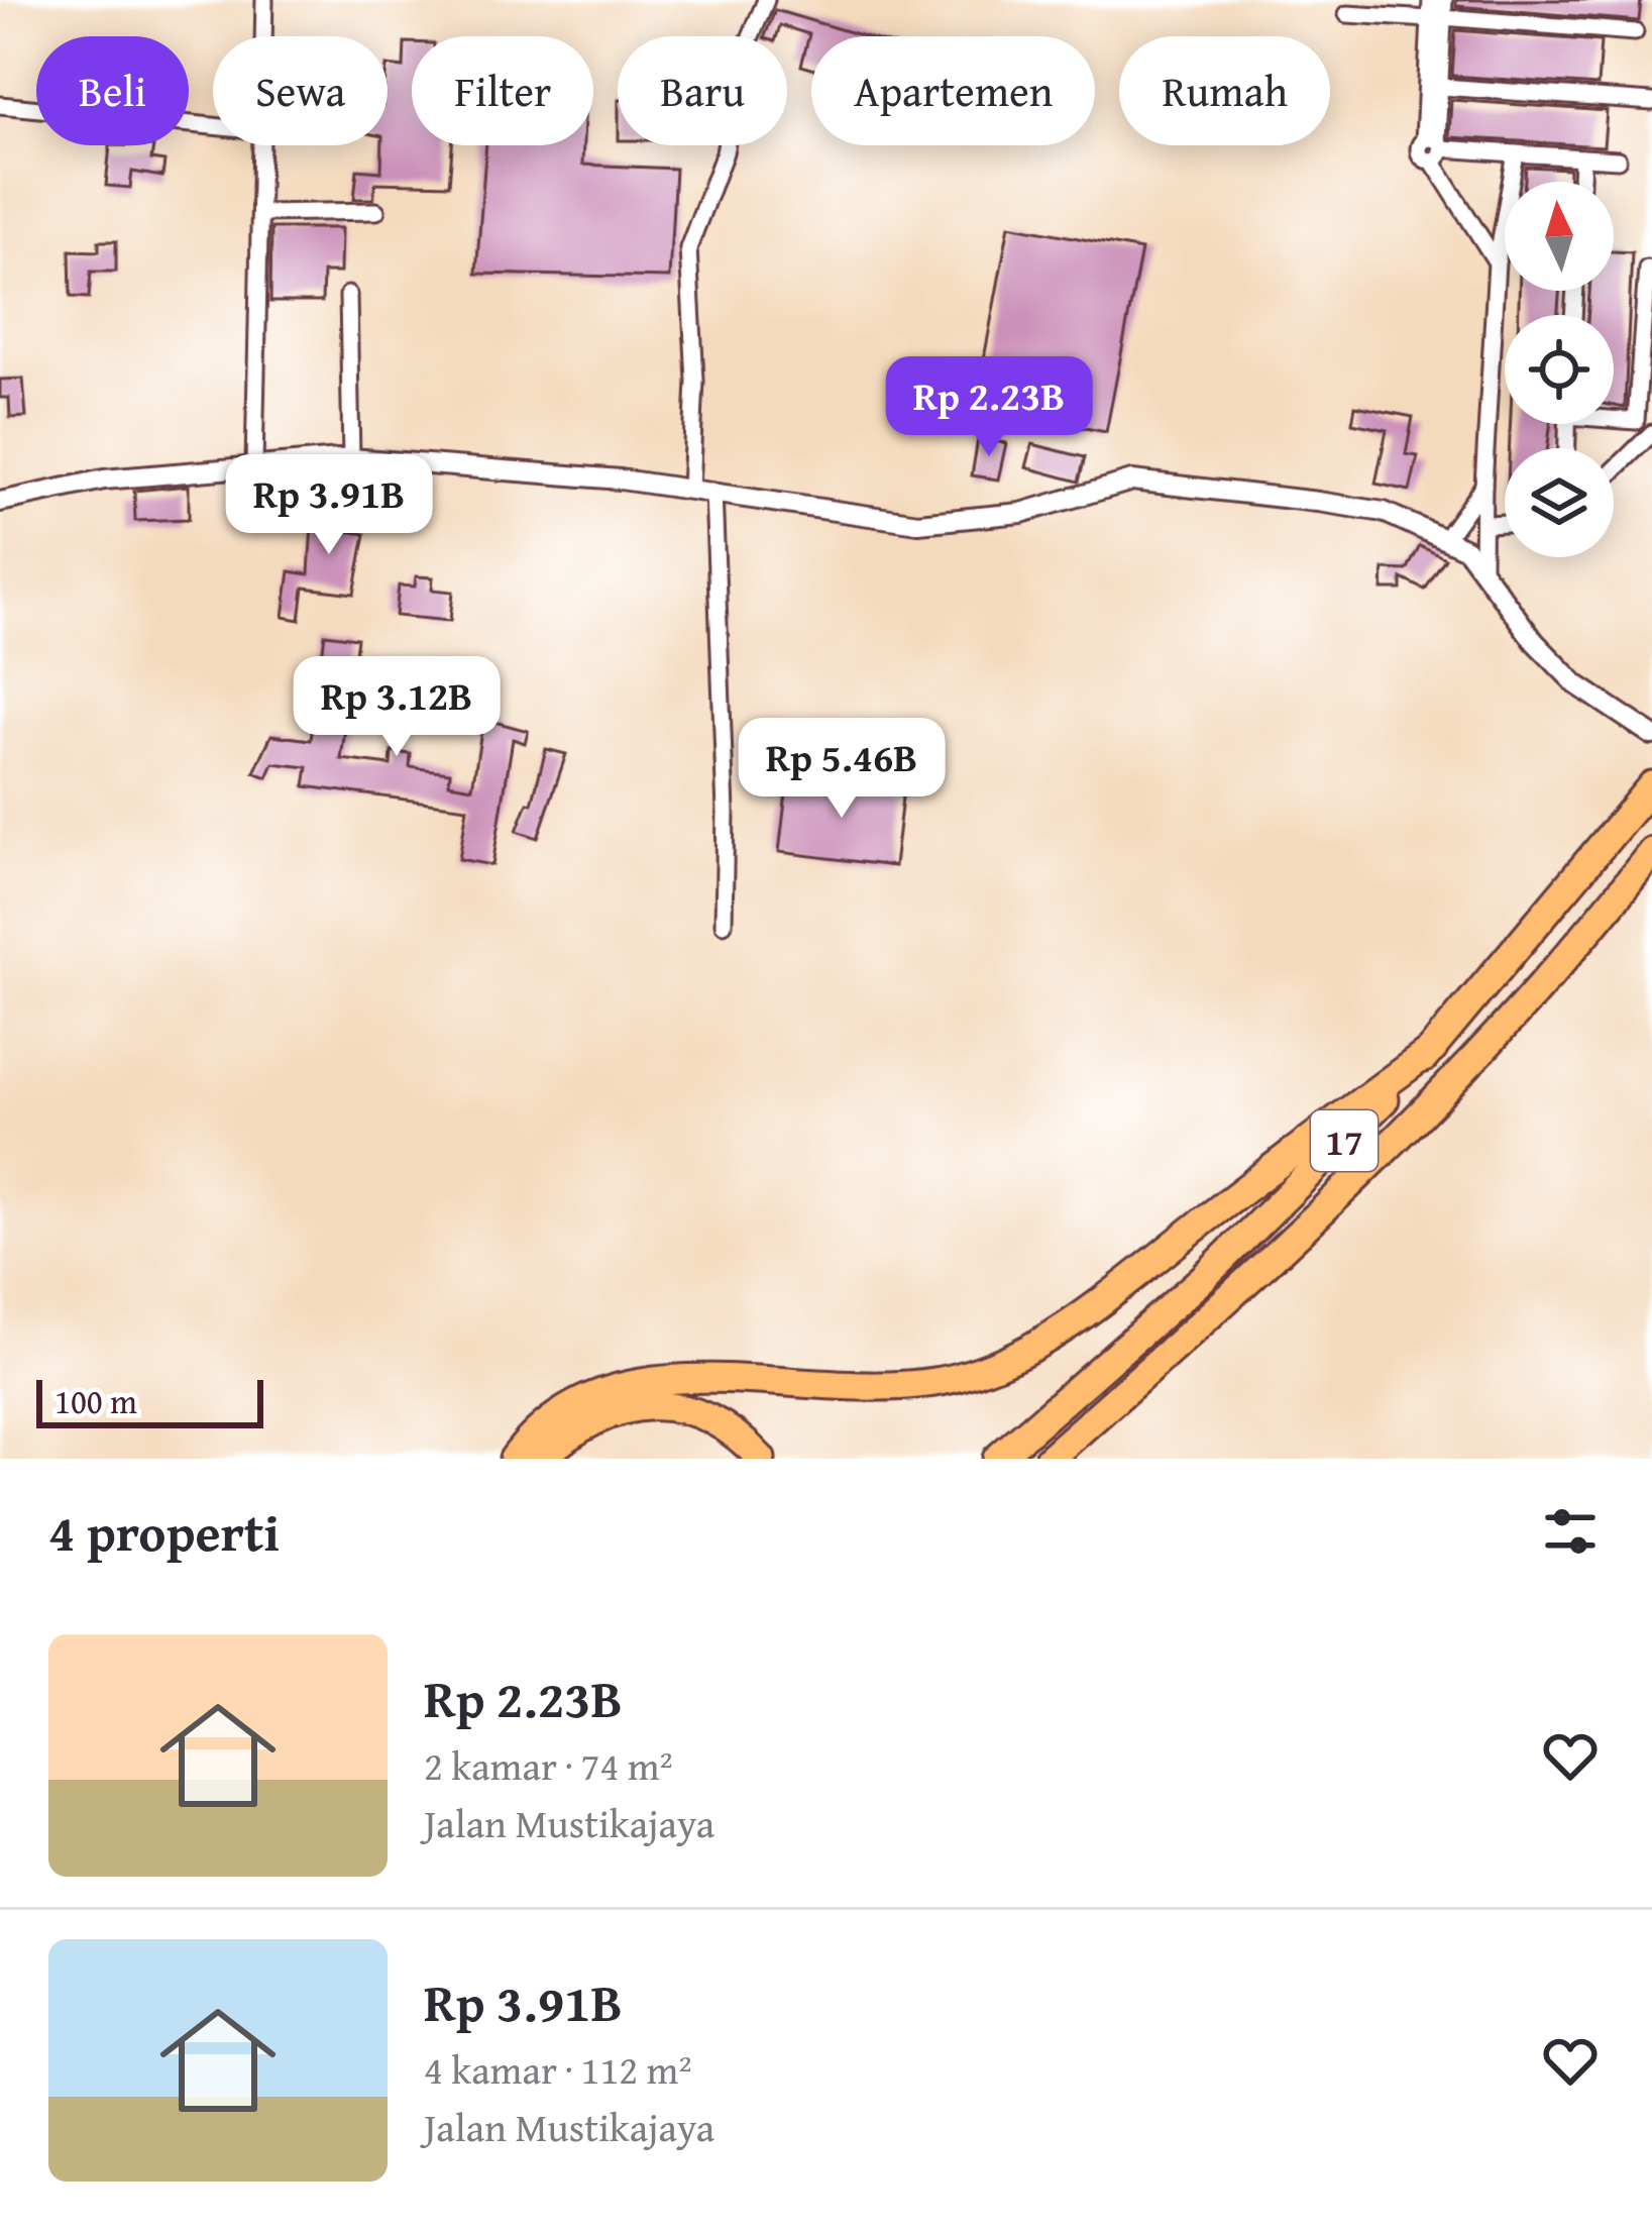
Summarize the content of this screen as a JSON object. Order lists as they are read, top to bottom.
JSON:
{
  "streets": {
    "highway": ["17"]
  },
  "scale_bar": "100 m",
  "north": "top",
  "page": {
    "chip": [
      "Beli",
      "Sewa",
      "Filter",
      "Baru",
      "Apartemen",
      "Rumah"
    ],
    "price": [
      "Rp 2.23B",
      "Rp 3.91B",
      "Rp 3.12B",
      "Rp 5.46B"
    ],
    "scale": "100 m",
    "heading": "4 properti",
    "list": [
      {
        "name": "Rp 2.23B",
        "note": "2 kamar · 74 m² · Jalan Mustikajaya"
      },
      {
        "name": "Rp 3.91B",
        "note": "4 kamar · 112 m² · Jalan Mustikajaya"
      }
    ]
  }
}
